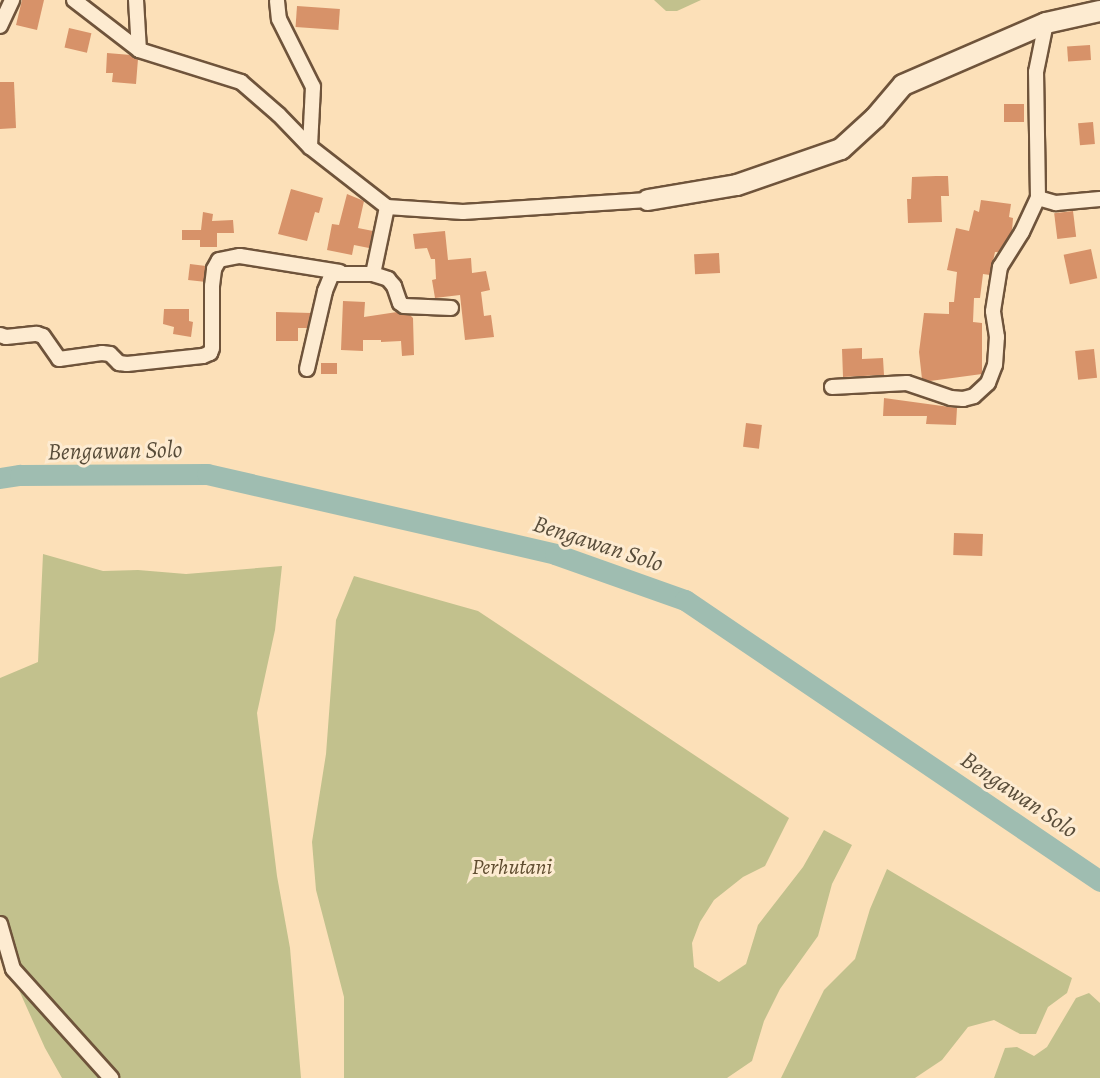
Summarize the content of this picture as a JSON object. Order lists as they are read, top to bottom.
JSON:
{
  "water": ["Bengawan Solo"],
  "parks": ["Perhutani"]
}
